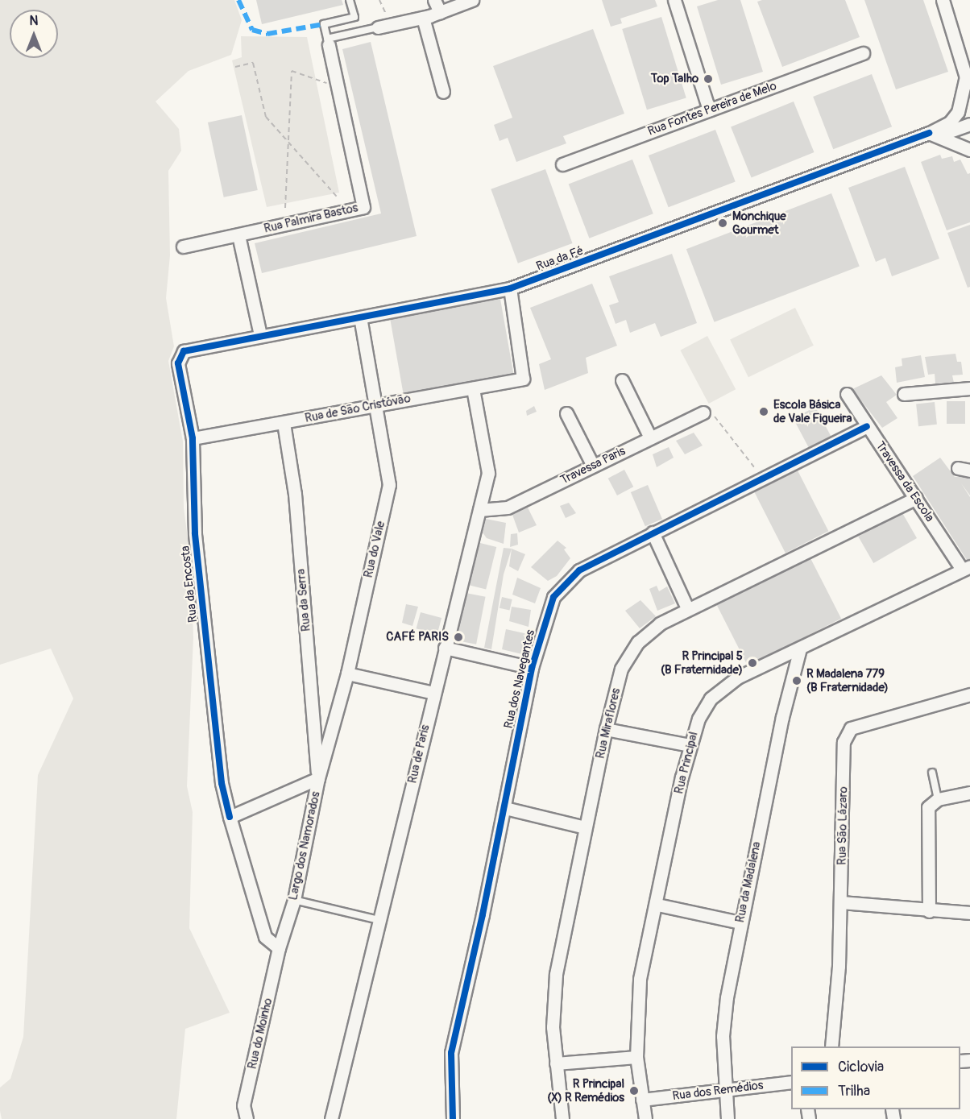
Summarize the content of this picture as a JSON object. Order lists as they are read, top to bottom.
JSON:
{
  "streets": {
    "street": [
      "Rua Fontes Pereira de Melo",
      "Rua Palmira Bastos",
      "Rua da Fé",
      "Rua de São Cristóvão",
      "Travessa Paris",
      "Travessa da Escola",
      "Rua do Vale",
      "Rua da Encosta",
      "Rua da Serra",
      "Rua dos Navegantes",
      "Rua Miraflores",
      "Rua de Paris",
      "Rua Principal",
      "Rua São Lázaro",
      "Largo dos Namorados",
      "Rua da Madalena",
      "Rua do Moinho",
      "Rua dos Remédios"
    ]
  },
  "crossings": [
    ["Rua da Fé", "Rua de São Cristóvão"],
    ["Rua da Fé", "Rua do Vale"],
    ["Rua da Fé", "Rua da Encosta"],
    ["Rua de São Cristóvão", "Rua do Vale"],
    ["Rua de São Cristóvão", "Rua da Encosta"],
    ["Rua de São Cristóvão", "Rua da Serra"],
    ["Rua de São Cristóvão", "Rua de Paris"],
    ["Travessa Paris", "Rua de Paris"],
    ["Travessa da Escola", "Rua dos Navegantes"],
    ["Travessa da Escola", "Rua Miraflores"],
    ["Travessa da Escola", "Rua Principal"],
    ["Rua do Vale", "Rua da Serra"],
    ["Rua do Vale", "Largo dos Namorados"],
    ["Rua da Encosta", "Largo dos Namorados"],
    ["Rua da Serra", "Largo dos Namorados"],
    ["Rua Principal", "Rua da Madalena"],
    ["Rua Principal", "Rua dos Remédios"],
    ["Largo dos Namorados", "Rua do Moinho"],
    ["Rua da Madalena", "Rua dos Remédios"]
  ],
  "places": [
    "Top Talho",
    "Monchique Gourmet",
    "Escola Básica de Vale Figueira",
    "CAFÉ PARIS",
    "R Principal 5 (B Fraternidade)",
    "R Madalena 779 (B Fraternidade)",
    "R Principal (X) R Remédios"
  ],
  "legend": ["Ciclovia", "Trilha"],
  "north": "top"
}
